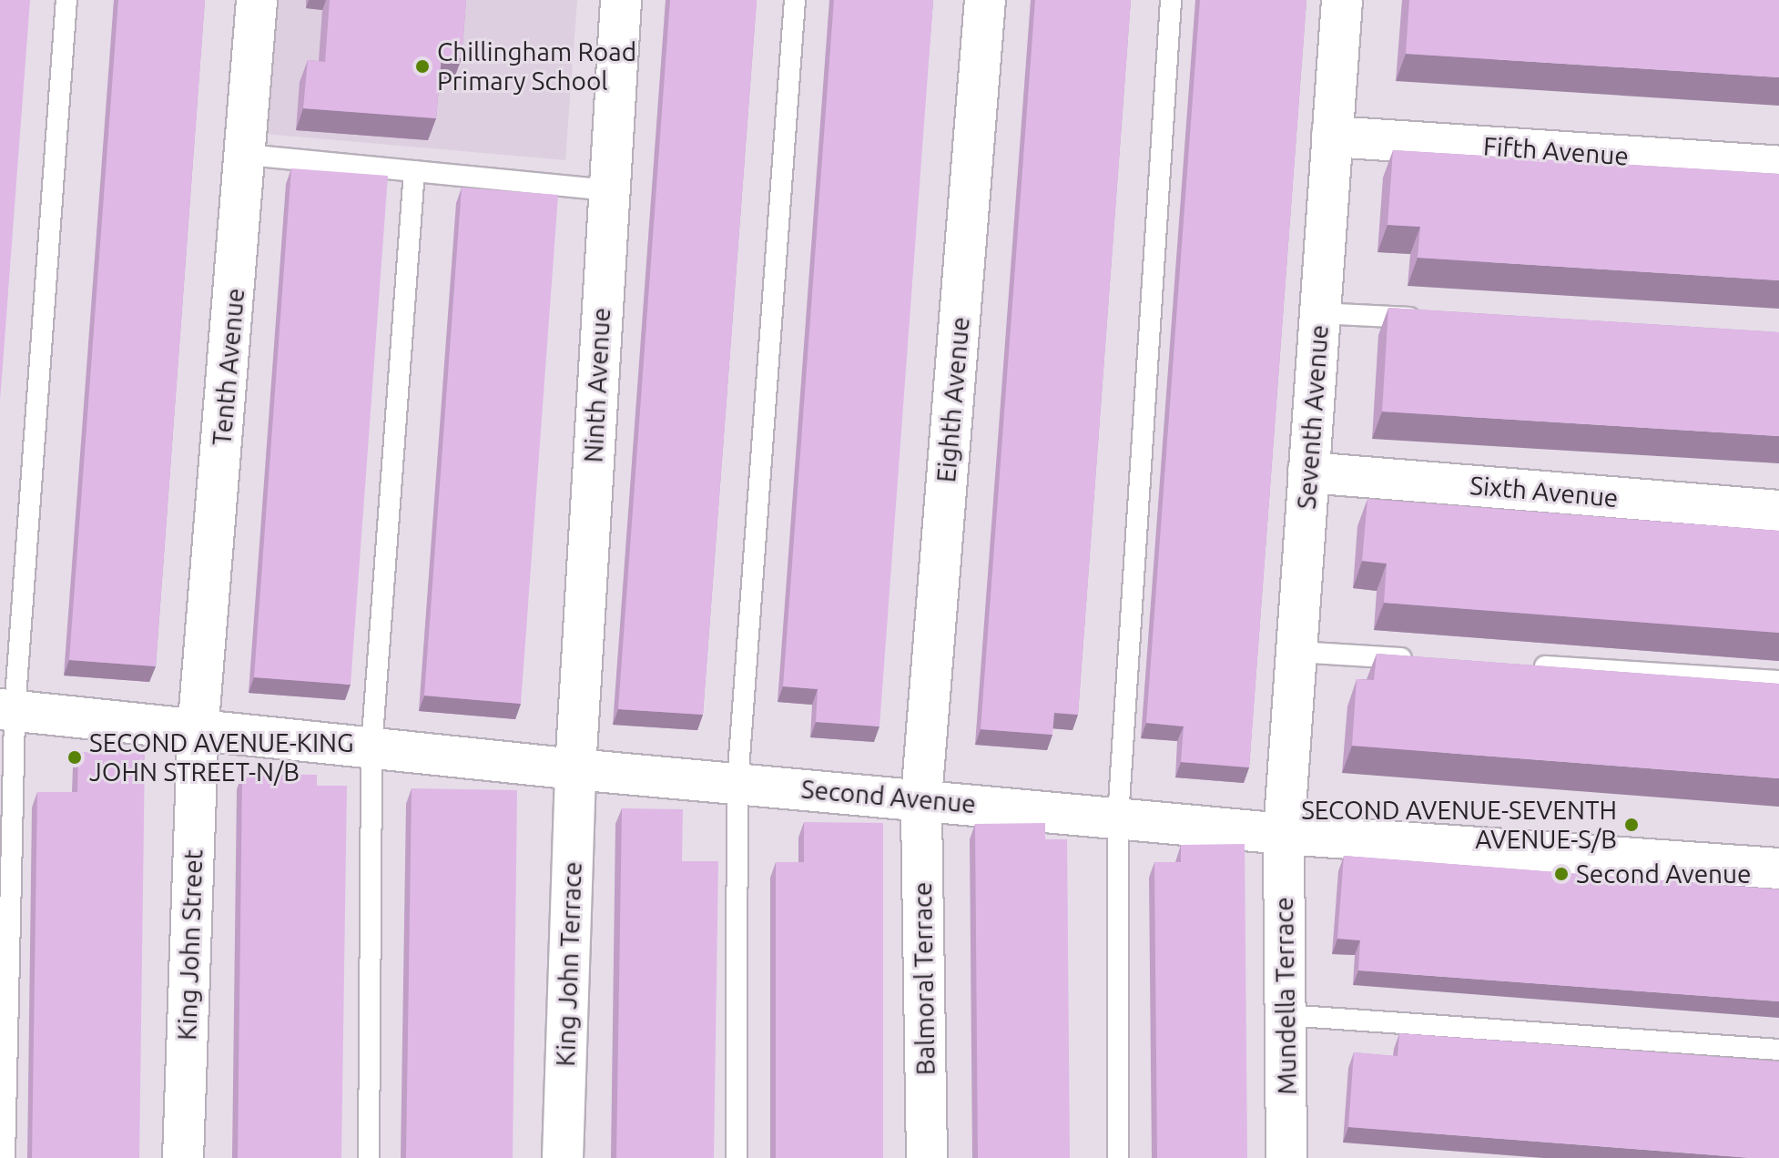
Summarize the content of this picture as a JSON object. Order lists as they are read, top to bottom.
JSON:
{
  "streets": {
    "street": [
      "Fifth Avenue",
      "Tenth Avenue",
      "Ninth Avenue",
      "Eighth Avenue",
      "Seventh Avenue",
      "Sixth Avenue",
      "Second Avenue",
      "King John Street",
      "King John Terrace",
      "Balmoral Terrace",
      "Mundella Terrace"
    ]
  },
  "crossings": [
    ["Fifth Avenue", "Seventh Avenue"],
    ["Tenth Avenue", "Second Avenue"],
    ["Tenth Avenue", "King John Street"],
    ["Ninth Avenue", "Second Avenue"],
    ["Ninth Avenue", "King John Terrace"],
    ["Eighth Avenue", "Second Avenue"],
    ["Eighth Avenue", "Balmoral Terrace"],
    ["Seventh Avenue", "Sixth Avenue"],
    ["Seventh Avenue", "Second Avenue"],
    ["Seventh Avenue", "Mundella Terrace"],
    ["Second Avenue", "King John Street"],
    ["Second Avenue", "King John Terrace"],
    ["Second Avenue", "Balmoral Terrace"],
    ["Second Avenue", "Mundella Terrace"]
  ],
  "places": [
    "Chillingham Road Primary School",
    "SECOND AVENUE-KING JOHN STREET-N/B",
    "SECOND AVENUE-SEVENTH AVENUE-S/B",
    "Second Avenue"
  ]
}
